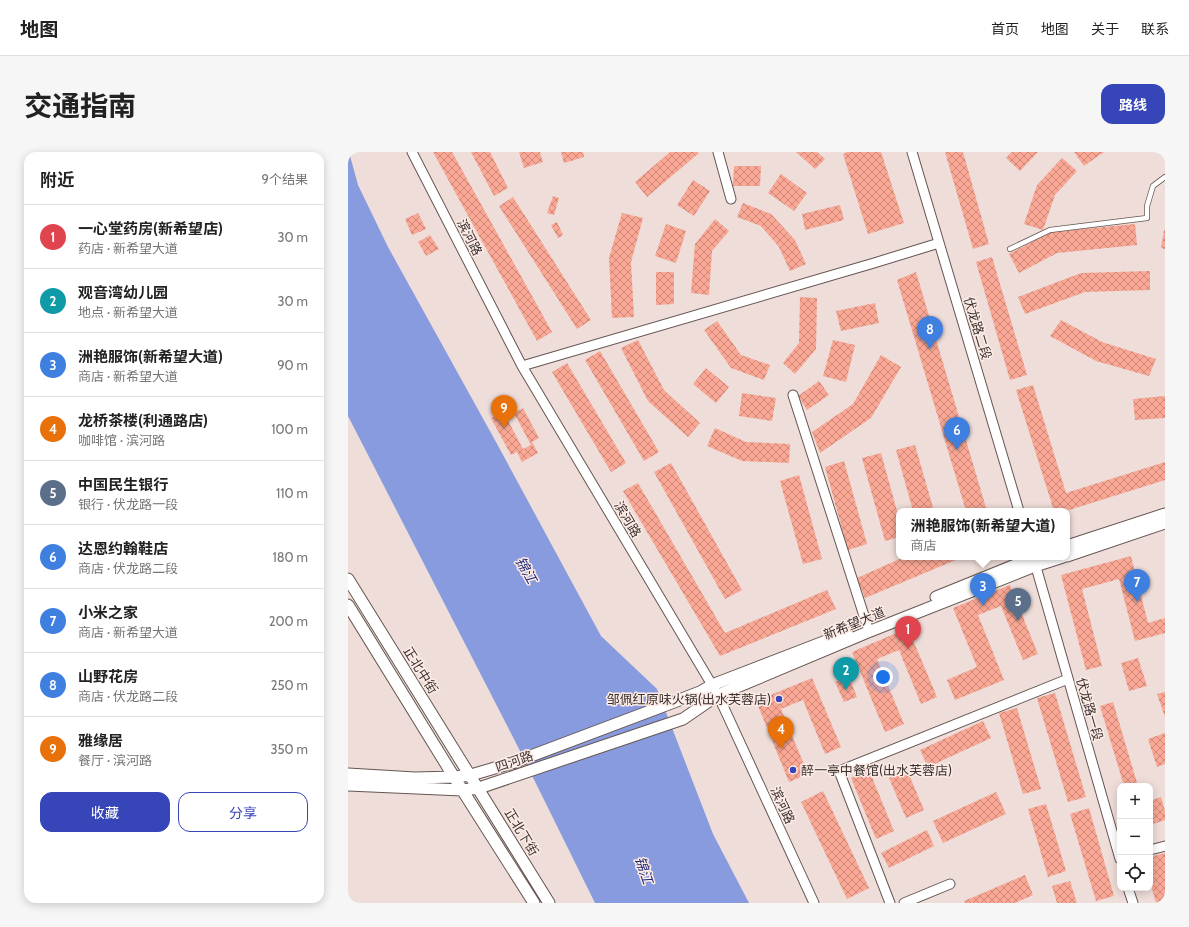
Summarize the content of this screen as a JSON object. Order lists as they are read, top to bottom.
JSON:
{
  "streets": {
    "street": [
      "滨河路",
      "伏龙路二段",
      "新希望大道",
      "正北中街",
      "伏龙路一段",
      "四河路",
      "正北下街"
    ]
  },
  "crossings": [
    ["滨河路", "新希望大道"],
    ["滨河路", "四河路"],
    ["新希望大道", "伏龙路一段"],
    ["新希望大道", "四河路"],
    ["正北中街", "四河路"],
    ["正北中街", "正北下街"],
    ["伏龙路一段", "四河路"],
    ["四河路", "正北下街"]
  ],
  "water": ["锦江"],
  "places": ["邹佩红原味火锅(出水芙蓉店)", "醉一亭中餐馆(出水芙蓉店)"],
  "page": {
    "header": "地图",
    "nav": [
      "首页",
      "地图",
      "关于",
      "联系"
    ],
    "title": "交通指南",
    "buttons": [
      "路线",
      ["收藏", "分享"]
    ],
    "heading": ["附近", "9个结果"],
    "list": [
      {
        "mark": "1",
        "name": "一心堂药房(新希望店)",
        "note": "药店 · 新希望大道",
        "value": "30 m"
      },
      {
        "mark": "2",
        "name": "观音湾幼儿园",
        "note": "地点 · 新希望大道",
        "value": "30 m"
      },
      {
        "mark": "3",
        "name": "洲艳服饰(新希望大道)",
        "note": "商店 · 新希望大道",
        "value": "90 m"
      },
      {
        "mark": "4",
        "name": "龙桥茶楼(利通路店)",
        "note": "咖啡馆 · 滨河路",
        "value": "100 m"
      },
      {
        "mark": "5",
        "name": "中国民生银行",
        "note": "银行 · 伏龙路一段",
        "value": "110 m"
      },
      {
        "mark": "6",
        "name": "达恩约翰鞋店",
        "note": "商店 · 伏龙路二段",
        "value": "180 m"
      },
      {
        "mark": "7",
        "name": "小米之家",
        "note": "商店 · 新希望大道",
        "value": "200 m"
      },
      {
        "mark": "8",
        "name": "山野花房",
        "note": "商店 · 伏龙路二段",
        "value": "250 m"
      },
      {
        "mark": "9",
        "name": "雅缘居",
        "note": "餐厅 · 滨河路",
        "value": "350 m"
      }
    ],
    "pins": [
      "8",
      "9",
      "6",
      "7",
      "3",
      "5",
      "1",
      "2",
      "4"
    ],
    "popup": ["洲艳服饰(新希望大道)", "商店"],
    "map_buttons": ["+", "−"]
  }
}
